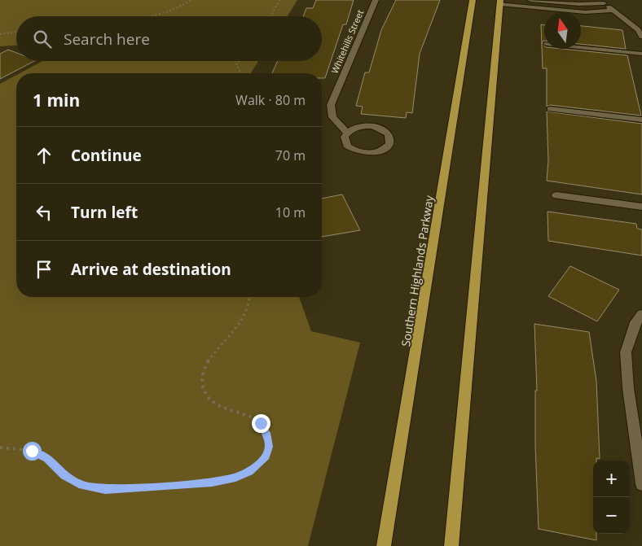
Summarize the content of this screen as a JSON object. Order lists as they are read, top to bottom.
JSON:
{
  "streets": {
    "main road": ["Southern Highlands Parkway"],
    "street": ["Whitehills Street"]
  },
  "north": "top",
  "page": {
    "search": "Search here",
    "heading": ["1 min", "Walk · 80 m"],
    "list": [
      ["Continue", "70 m"],
      ["Turn left", "10 m"],
      "Arrive at destination"
    ],
    "map_buttons": ["+", "−"]
  }
}
